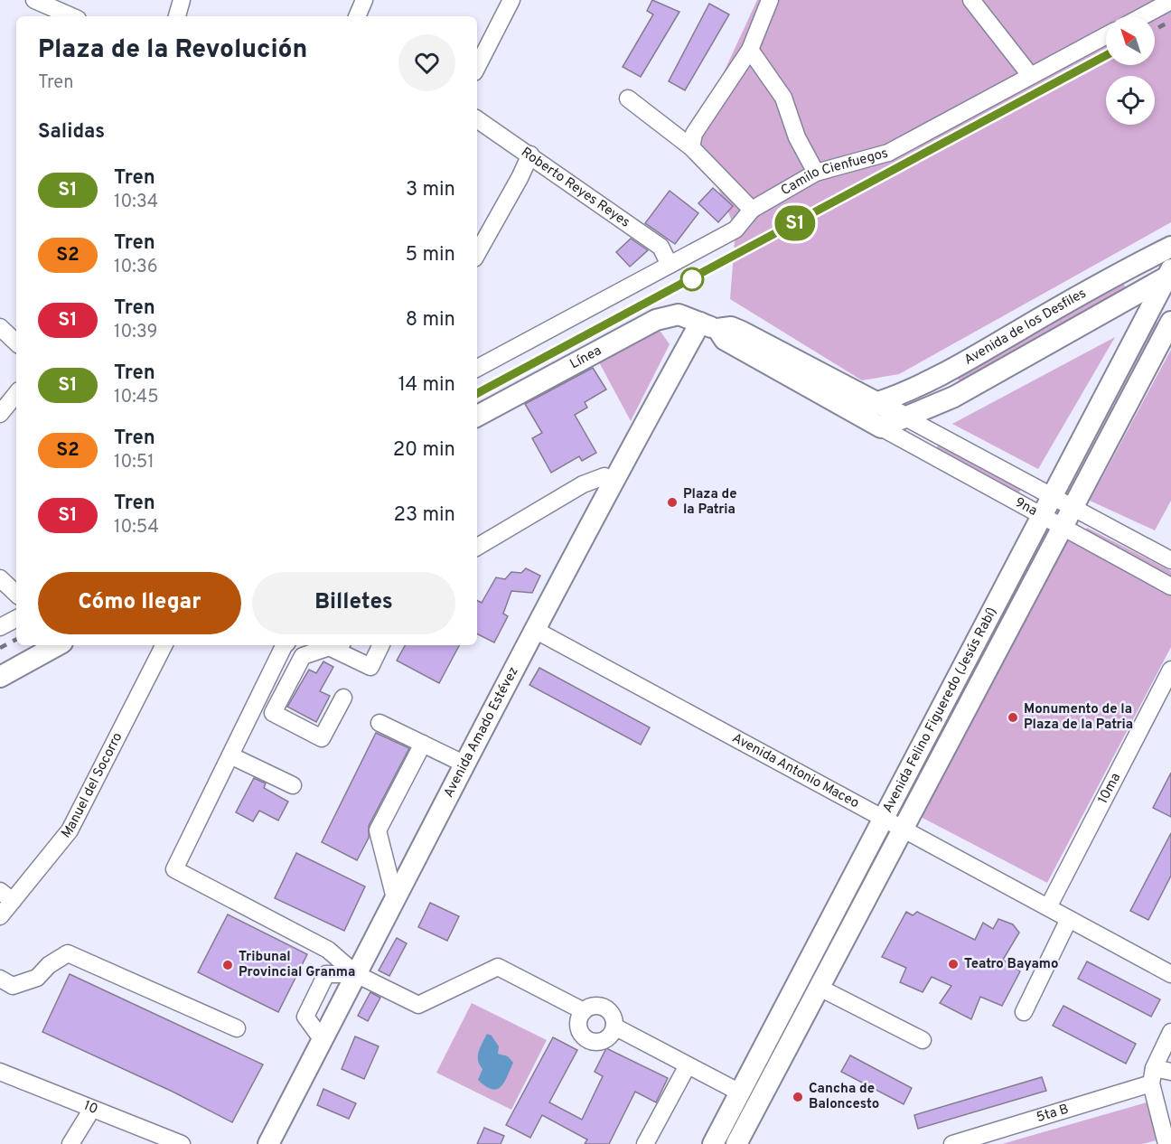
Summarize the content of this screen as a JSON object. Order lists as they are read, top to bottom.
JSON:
{
  "streets": {
    "main road": [
      "Avenida de los Desfiles",
      "Línea",
      "Avenida Felino Figueredo (Jesús Rabí)",
      "Avenida Amado Estévez"
    ],
    "street": [
      "Camilo Cienfuegos",
      "Roberto Reyes Reyes",
      "9na",
      "Avenida Antonio Maceo",
      "Manuel del Socorro",
      "10ma",
      "10",
      "5ta B"
    ]
  },
  "crossings": [
    ["Camilo Cienfuegos", "Roberto Reyes Reyes"],
    ["Avenida de los Desfiles", "Línea"],
    ["Avenida de los Desfiles", "9na"],
    ["Avenida de los Desfiles", "Avenida Felino Figueredo (Jesús Rabí)"],
    ["Línea", "9na"],
    ["Línea", "Avenida Amado Estévez"],
    ["9na", "Avenida Felino Figueredo (Jesús Rabí)"],
    ["Avenida Felino Figueredo (Jesús Rabí)", "Avenida Antonio Maceo"],
    ["Avenida Amado Estévez", "Avenida Antonio Maceo"],
    ["Avenida Antonio Maceo", "10ma"]
  ],
  "places": [
    "Plaza de la Patria",
    "Monumento de la Plaza de la Patria",
    "Teatro Bayamo",
    "Tribunal Provincial Granma",
    "Cancha de Baloncesto"
  ],
  "north": "top left",
  "page": {
    "on_map": "S1",
    "heading": [
      ["Plaza de la Revolución", "Tren"],
      "Salidas"
    ],
    "list": [
      {
        "mark": "S1",
        "name": "Tren",
        "note": "10:34",
        "value": "3 min"
      },
      {
        "mark": "S2",
        "name": "Tren",
        "note": "10:36",
        "value": "5 min"
      },
      {
        "mark": "S1",
        "name": "Tren",
        "note": "10:39",
        "value": "8 min"
      },
      {
        "mark": "S1",
        "name": "Tren",
        "note": "10:45",
        "value": "14 min"
      },
      {
        "mark": "S2",
        "name": "Tren",
        "note": "10:51",
        "value": "20 min"
      },
      {
        "mark": "S1",
        "name": "Tren",
        "note": "10:54",
        "value": "23 min"
      }
    ],
    "buttons": ["Cómo llegar", "Billetes"]
  }
}
